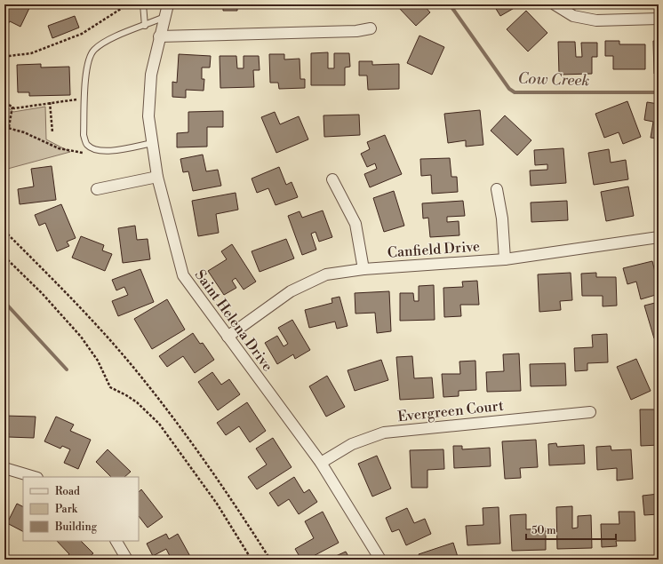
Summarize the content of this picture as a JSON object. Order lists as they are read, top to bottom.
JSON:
{
  "streets": {
    "street": ["Canfield Drive", "Saint Helena Drive", "Evergreen Court"]
  },
  "crossings": [
    ["Canfield Drive", "Saint Helena Drive"],
    ["Saint Helena Drive", "Evergreen Court"]
  ],
  "water": ["Cow Creek"],
  "legend": ["Road", "Park", "Building"],
  "scale_bar": "50 m"
}
